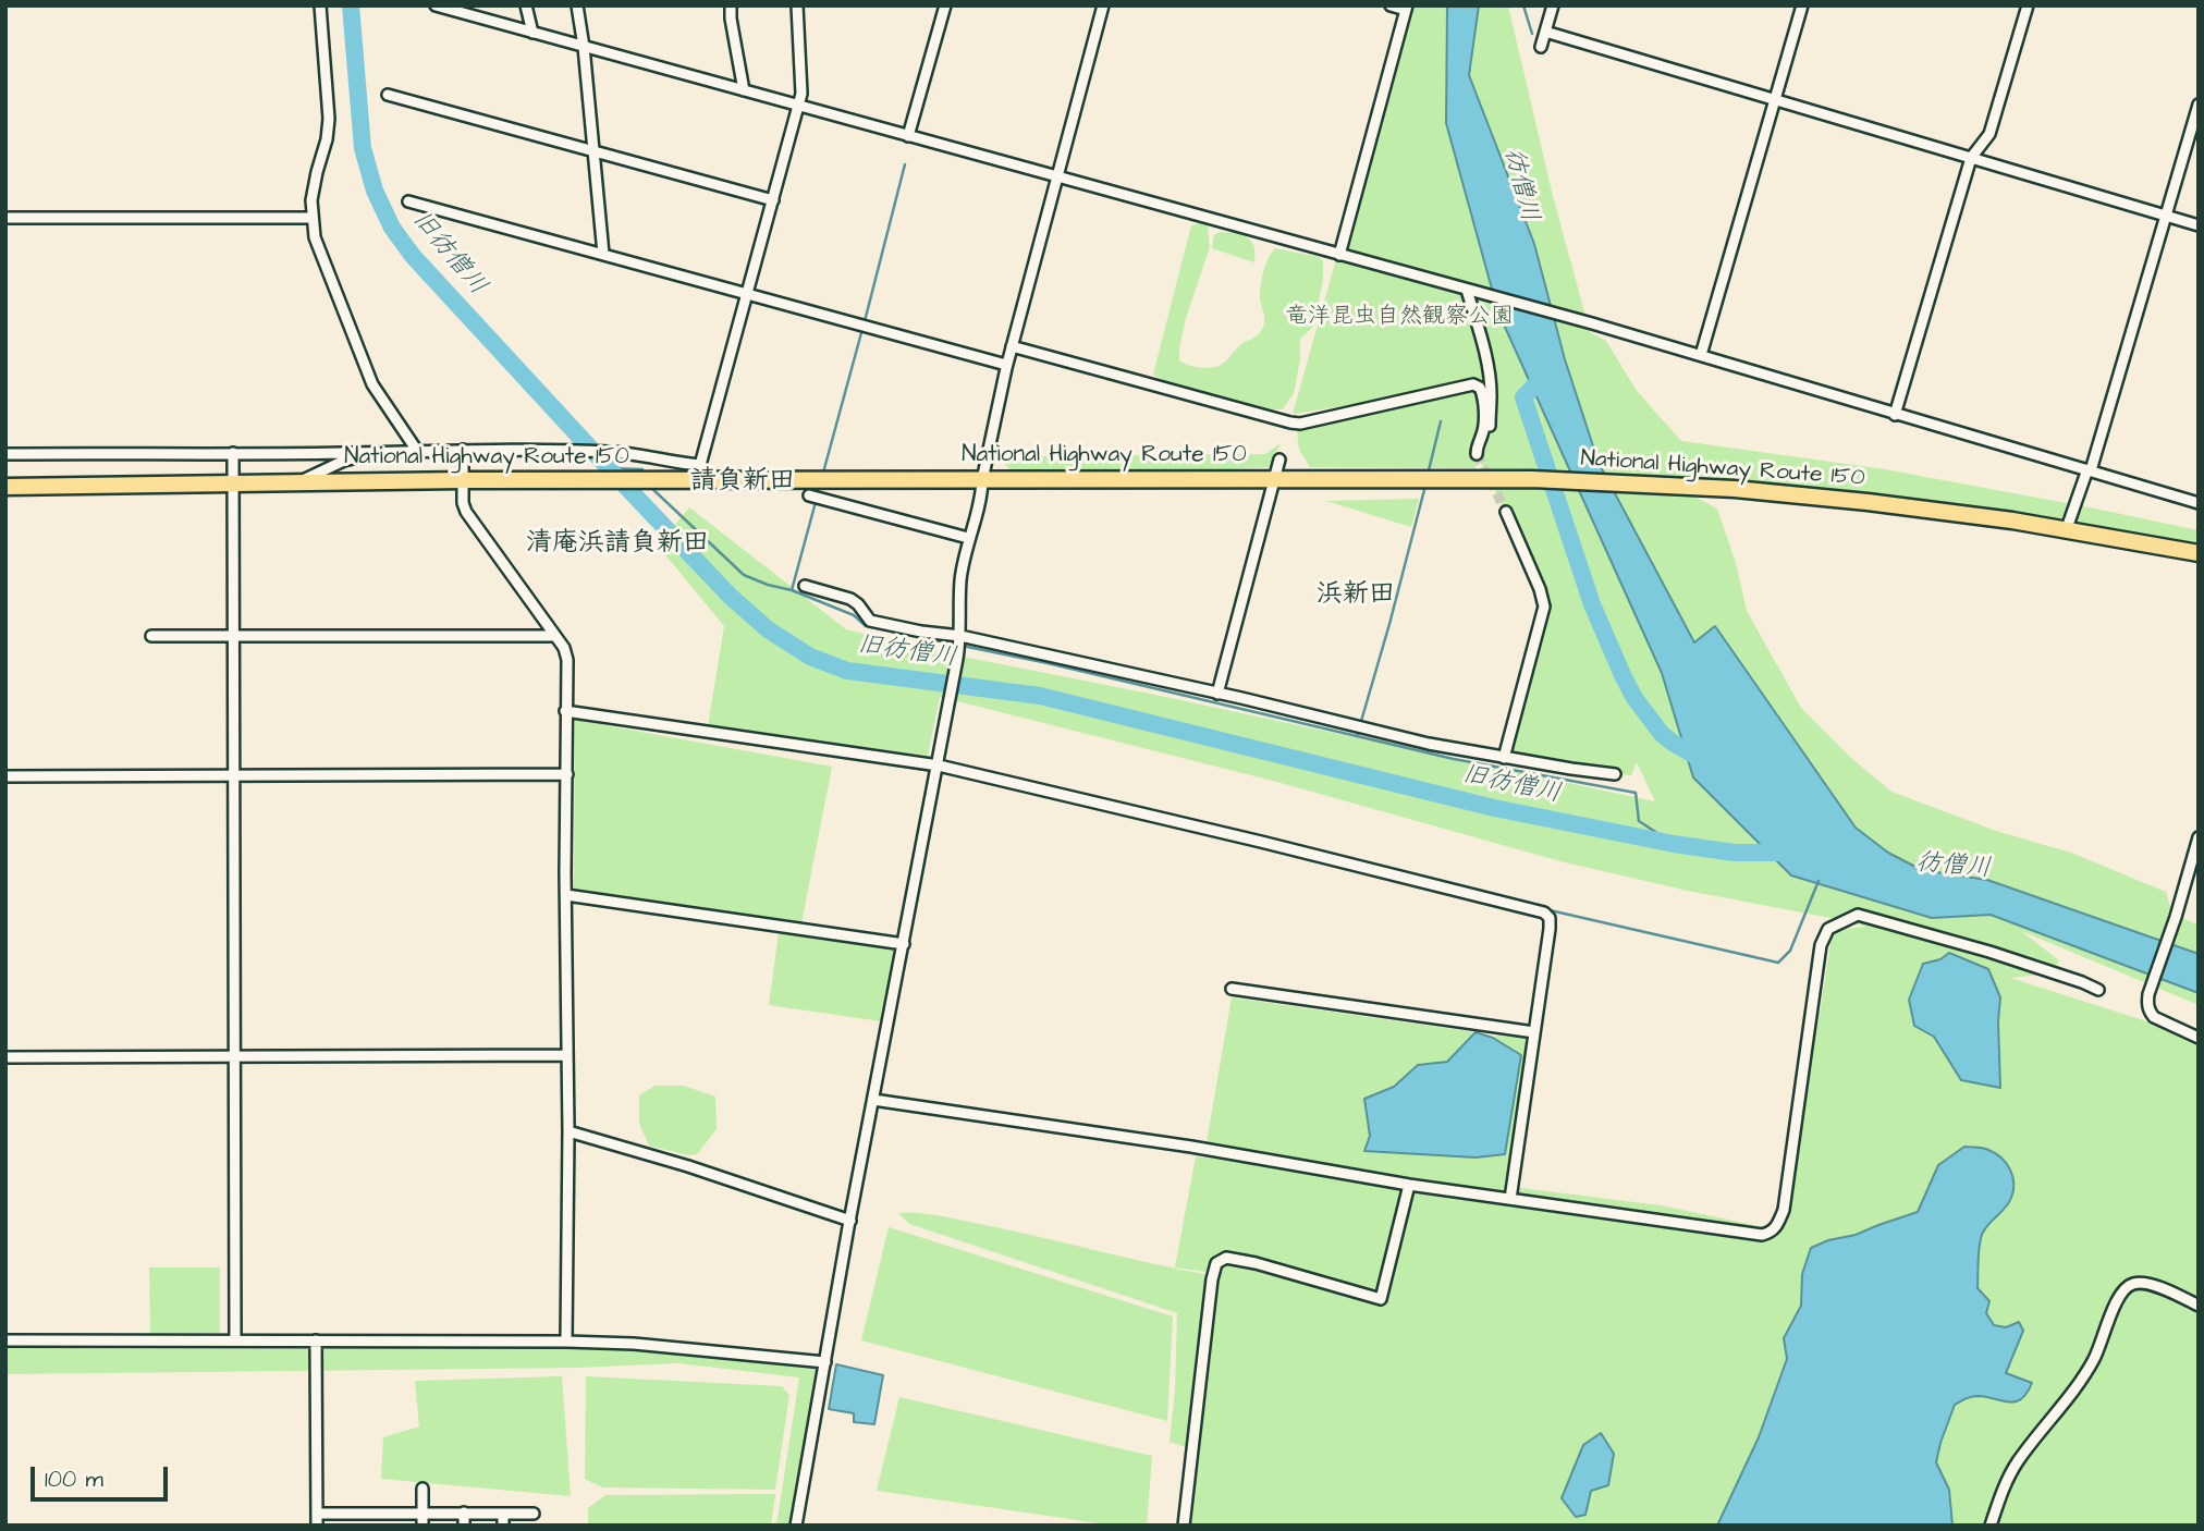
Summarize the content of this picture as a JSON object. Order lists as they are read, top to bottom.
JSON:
{
  "streets": {
    "highway": ["National Highway Route 150"]
  },
  "districts": ["請負新田", "清庵浜請負新田", "浜新田"],
  "water": ["彷僧川", "旧彷僧川"],
  "parks": ["竜洋昆虫自然観察公園"],
  "scale_bar": "100 m"
}
